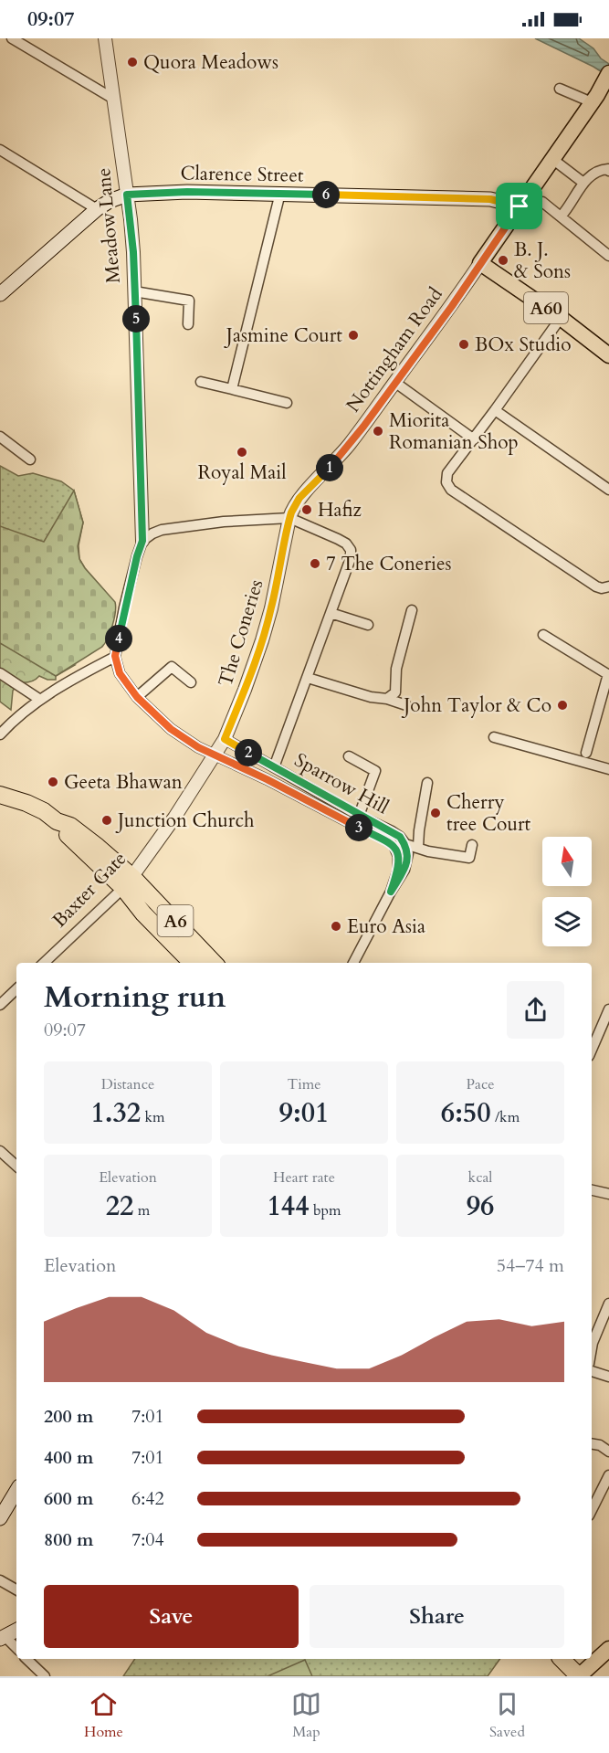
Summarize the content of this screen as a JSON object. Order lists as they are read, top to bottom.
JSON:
{
  "streets": {
    "highway": ["A6"],
    "main road": ["Clarence Street", "A60", "Nottingham Road"],
    "street": [
      "Meadow Lane",
      "The Coneries",
      "Sparrow Hill",
      "Baxter Gate"
    ]
  },
  "crossings": [
    ["Clarence Street", "Meadow Lane"],
    ["Clarence Street", "Nottingham Road"],
    ["A60", "Nottingham Road"],
    ["Nottingham Road", "The Coneries"],
    ["The Coneries", "Sparrow Hill"],
    ["The Coneries", "Baxter Gate"],
    ["Sparrow Hill", "Baxter Gate"],
    ["Baxter Gate", "A6"]
  ],
  "places": [
    "Quora Meadows",
    "B. J. & Sons",
    "Jasmine Court",
    "BOx Studio",
    "Miorita Romanian Shop",
    "Royal Mail",
    "Hafiz",
    "7 The Coneries",
    "John Taylor & Co",
    "Geeta Bhawan",
    "Cherry tree Court",
    "Junction Church",
    "Euro Asia"
  ],
  "north": "top",
  "page": {
    "status": "09:07",
    "pins": [
      "6",
      "5",
      "1",
      "4",
      "2",
      "3"
    ],
    "heading": ["Morning run", "09:07"],
    "stats": [
      ["Distance", "1.32 km"],
      ["Time", "9:01"],
      ["Pace", "6:50 /km"],
      ["Elevation", "22 m"],
      ["Heart rate", "144 bpm"],
      ["kcal", "96"]
    ],
    "chart": ["Elevation", "54–74 m"],
    "list": [
      {
        "name": "200 m",
        "note": "7:01"
      },
      {
        "name": "400 m",
        "note": "7:01"
      },
      {
        "name": "600 m",
        "note": "6:42"
      },
      {
        "name": "800 m",
        "note": "7:04"
      }
    ],
    "buttons": ["Save", "Share"],
    "tabs": ["Home", "Map", "Saved"]
  }
}
